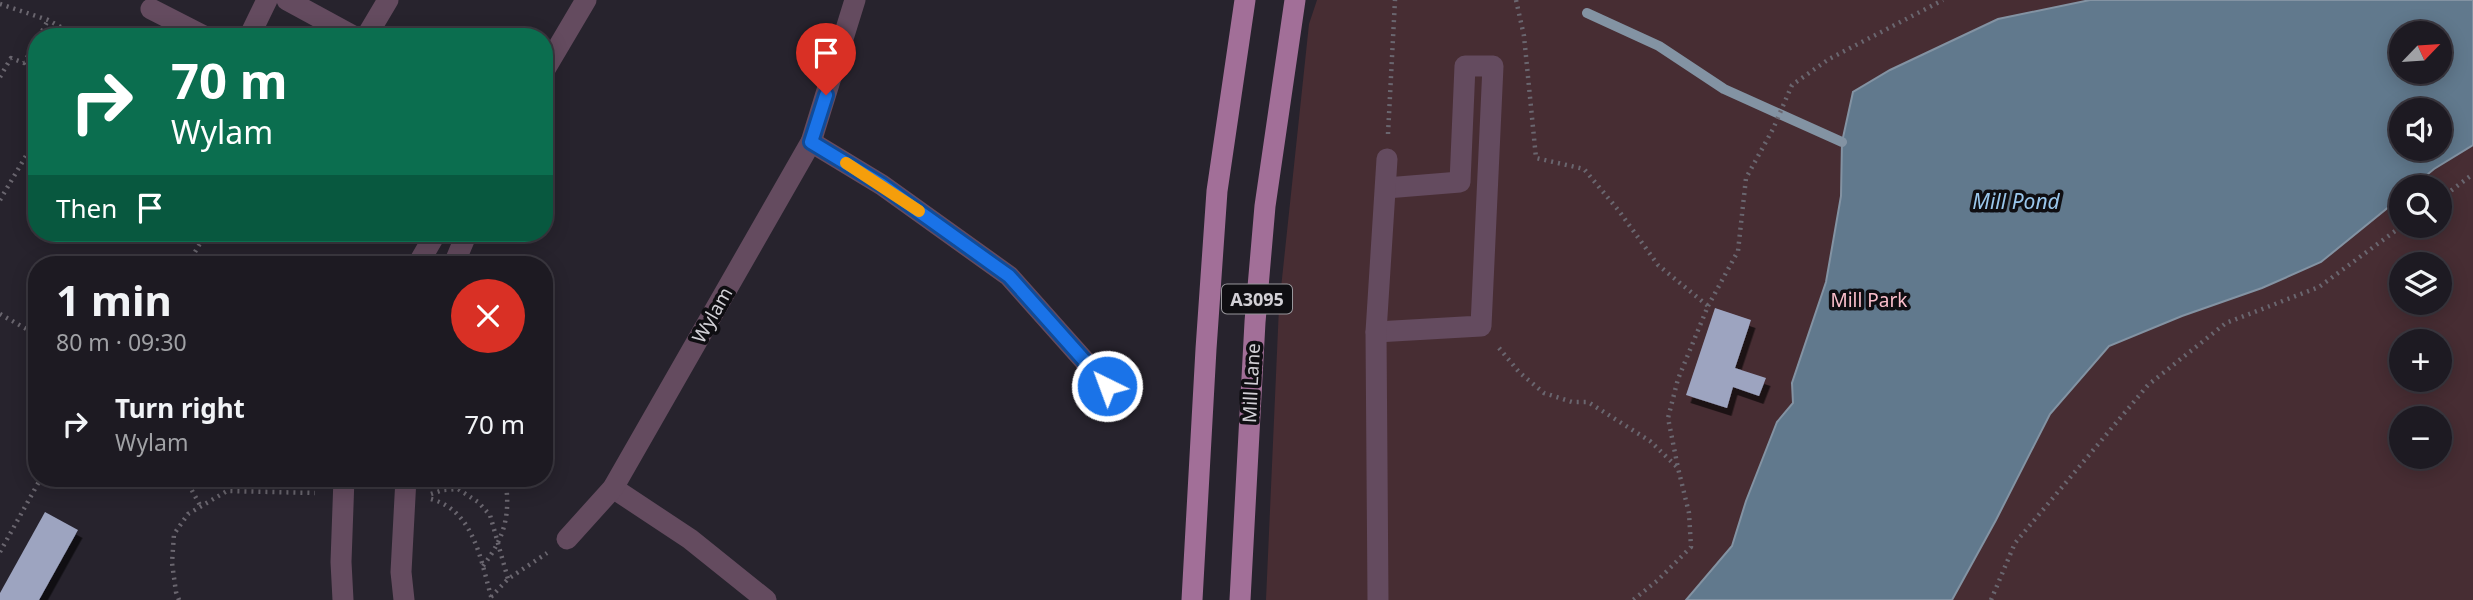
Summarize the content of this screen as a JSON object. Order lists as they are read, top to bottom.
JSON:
{
  "streets": {
    "main road": ["A3095", "Mill Lane"],
    "street": ["Wylam"]
  },
  "water": ["Mill Pond"],
  "parks": ["Mill Park"],
  "north": "top right",
  "page": {
    "map_buttons": ["+", "−"],
    "turn": ["70 m", "Wylam"],
    "then": "Then",
    "heading": ["1 min", "80 m · 09:30"],
    "list": [
      {
        "name": "Turn right",
        "note": "Wylam",
        "value": "70 m"
      }
    ]
  }
}
